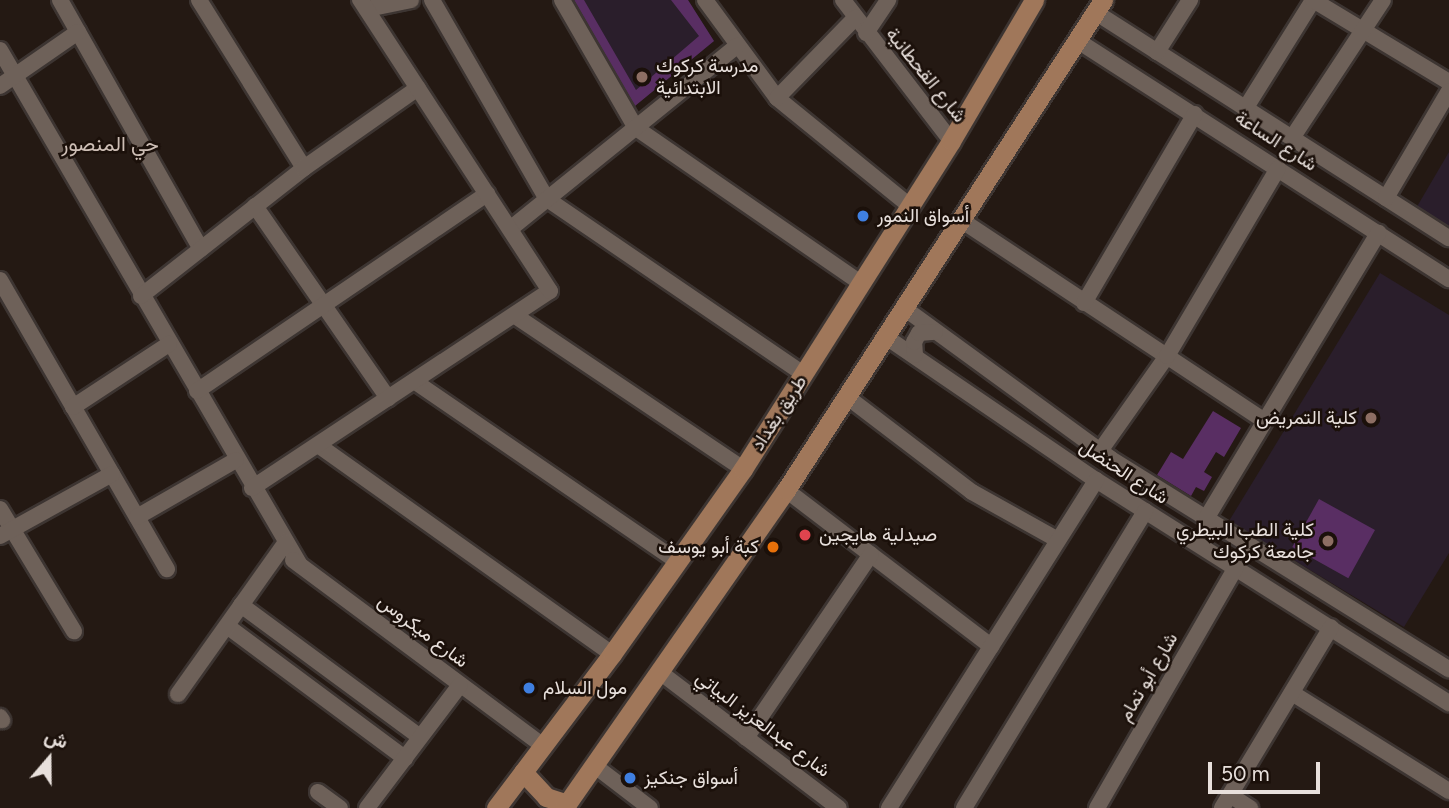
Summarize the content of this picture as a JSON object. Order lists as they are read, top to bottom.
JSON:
{
  "streets": {
    "main road": ["طريق بغداد"],
    "street": [
      "شارع القحطانية",
      "شارع الساعة",
      "شارع الحنضل",
      "شارع ميكروس",
      "شارع أبو تمام",
      "شارع عبدالعزيز البياتي"
    ]
  },
  "crossings": [
    ["شارع القحطانية", "طريق بغداد"],
    ["طريق بغداد", "شارع ميكروس"],
    ["شارع الحنضل", "شارع أبو تمام"]
  ],
  "districts": ["حي المنصور"],
  "places": [
    "مدرسة كركوك الابتدائية",
    "أسواق النمور",
    "كلية التمريض",
    "صيدلية هايجين",
    "كلية الطب البيطري جامعة كركوك",
    "كبة أبو يوسف",
    "مول السلام",
    "أسواق جنكيز"
  ],
  "scale_bar": "50 m",
  "north": "top"
}
